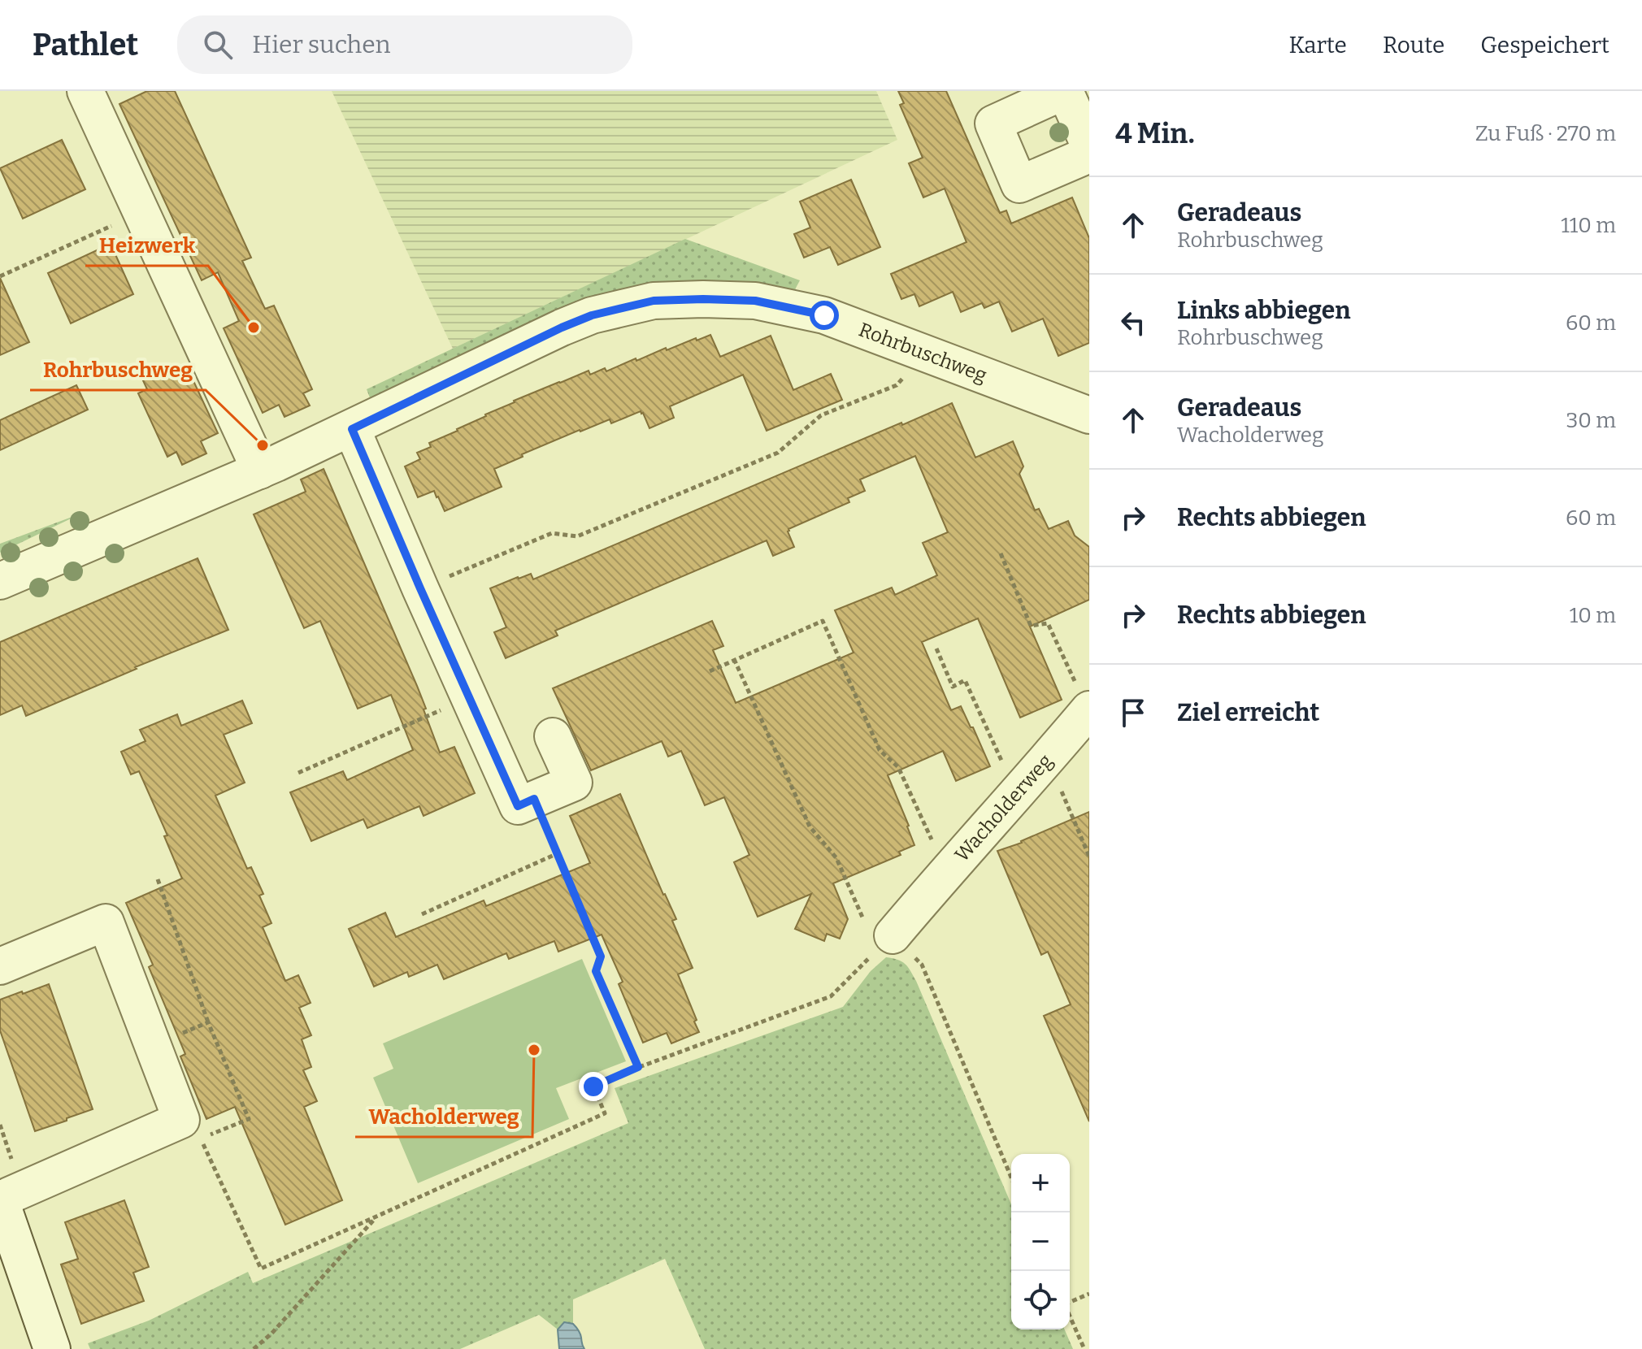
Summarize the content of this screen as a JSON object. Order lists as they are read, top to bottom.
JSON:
{
  "streets": {
    "street": ["Rohrbuschweg", "Wacholderweg"]
  },
  "places": ["Heizwerk", "Rohrbuschweg", "Wacholderweg"],
  "page": {
    "header": "Pathlet",
    "search": "Hier suchen",
    "nav": ["Karte", "Route", "Gespeichert"],
    "heading": ["4 Min.", "Zu Fuß · 270 m"],
    "list": [
      ["Geradeaus", "Rohrbuschweg", "110 m"],
      ["Links abbiegen", "Rohrbuschweg", "60 m"],
      ["Geradeaus", "Wacholderweg", "30 m"],
      ["Rechts abbiegen", "60 m"],
      ["Rechts abbiegen", "10 m"],
      "Ziel erreicht"
    ],
    "map_buttons": ["+", "−"]
  }
}
